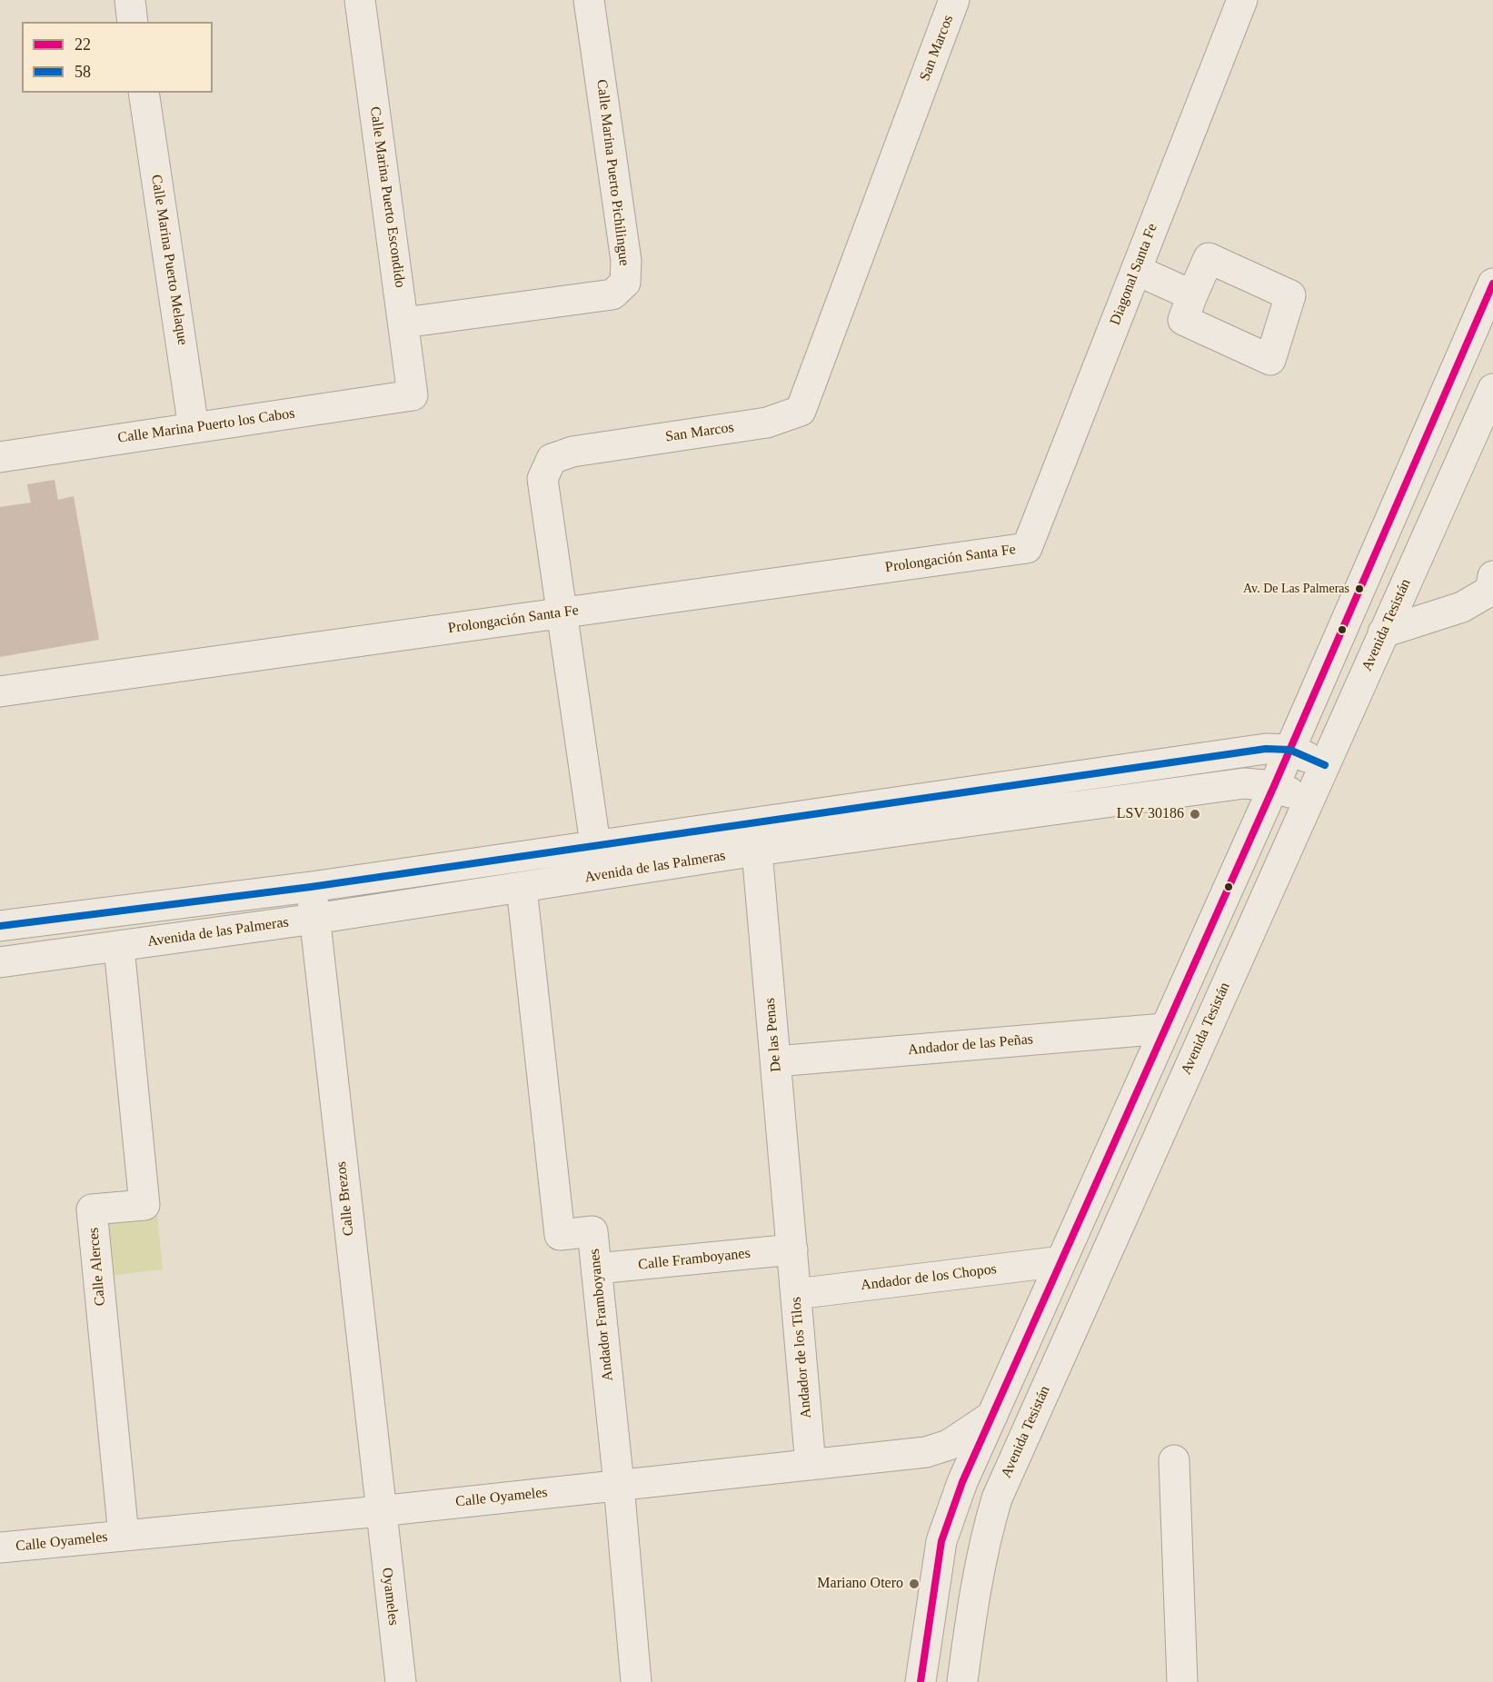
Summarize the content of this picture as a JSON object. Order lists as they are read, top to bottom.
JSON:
{
  "streets": {
    "street": [
      "San Marcos",
      "Calle Marina Puerto Pichilingue",
      "Calle Marina Puerto Escondido",
      "Calle Marina Puerto Melaque",
      "Diagonal Santa Fe",
      "Calle Marina Puerto los Cabos",
      "Prolongación Santa Fe",
      "Avenida Tesistán",
      "Avenida de las Palmeras",
      "De las Penas",
      "Andador de las Peñas",
      "Calle Brezos",
      "Calle Framboyanes",
      "Calle Alerces",
      "Andador de los Chopos",
      "Andador Framboyanes",
      "Andador de los Tilos",
      "Calle Oyameles",
      "Oyameles"
    ]
  },
  "crossings": [
    ["San Marcos", "Prolongación Santa Fe"],
    ["San Marcos", "Avenida de las Palmeras"],
    ["Calle Marina Puerto Pichilingue", "Calle Marina Puerto Escondido"],
    ["Calle Marina Puerto Escondido", "Calle Marina Puerto los Cabos"],
    ["Calle Marina Puerto Melaque", "Calle Marina Puerto los Cabos"],
    ["Diagonal Santa Fe", "Prolongación Santa Fe"],
    ["Avenida Tesistán", "Avenida de las Palmeras"],
    ["Avenida de las Palmeras", "De las Penas"],
    ["Avenida de las Palmeras", "Calle Brezos"],
    ["Avenida de las Palmeras", "Calle Alerces"],
    ["Avenida de las Palmeras", "Andador Framboyanes"],
    ["De las Penas", "Andador de las Peñas"],
    ["De las Penas", "Calle Framboyanes"],
    ["De las Penas", "Andador de los Tilos"],
    ["Calle Brezos", "Calle Oyameles"],
    ["Calle Brezos", "Oyameles"],
    ["Calle Framboyanes", "Andador Framboyanes"],
    ["Calle Framboyanes", "Andador de los Tilos"],
    ["Calle Alerces", "Calle Oyameles"],
    ["Andador de los Chopos", "Andador de los Tilos"],
    ["Andador Framboyanes", "Calle Oyameles"],
    ["Andador de los Tilos", "Calle Oyameles"],
    ["Calle Oyameles", "Oyameles"]
  ],
  "places": ["Av. De Las Palmeras", "LSV 30186", "Mariano Otero"],
  "lines": ["transit line 22", "transit line 58"],
  "legend": ["22", "58"]
}
